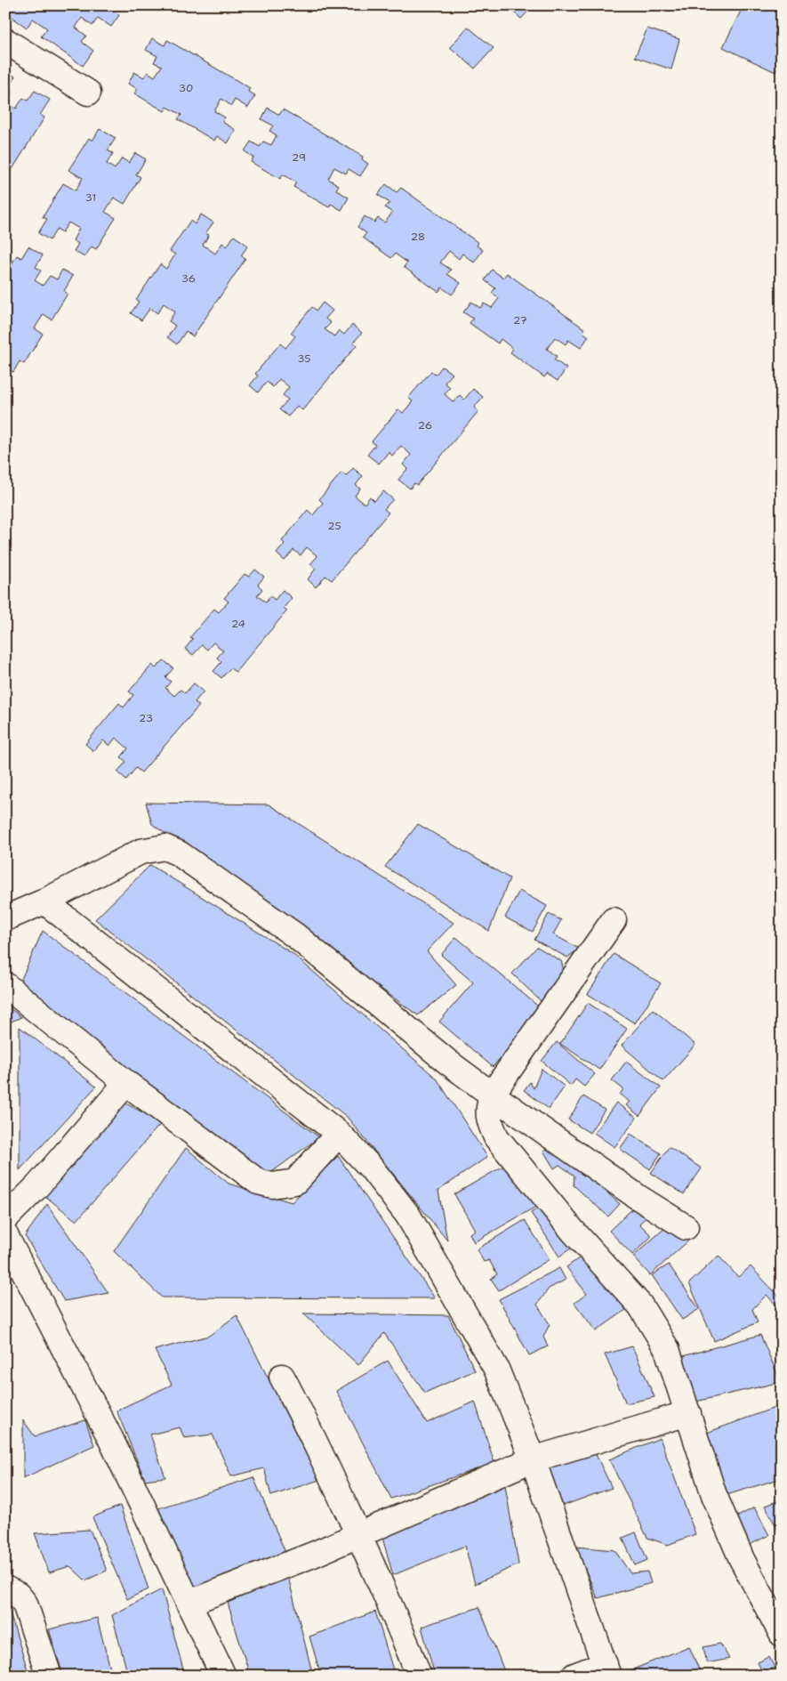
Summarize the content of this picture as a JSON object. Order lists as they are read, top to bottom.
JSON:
{
  "house_numbers": [
    "30",
    "29",
    "31",
    "28",
    "36",
    "27",
    "35",
    "26",
    "25",
    "24",
    "23"
  ]
}
